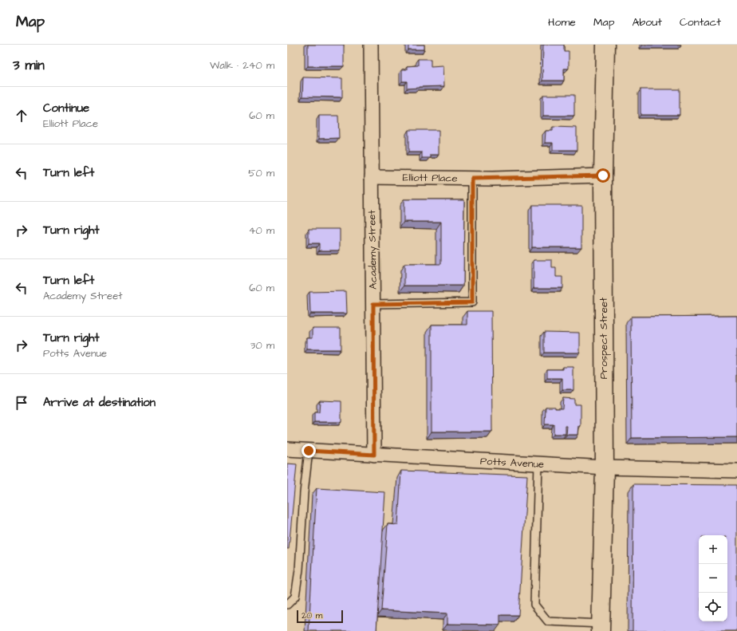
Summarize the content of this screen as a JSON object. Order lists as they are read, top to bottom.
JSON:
{
  "streets": {
    "street": [
      "Elliott Place",
      "Academy Street",
      "Prospect Street",
      "Potts Avenue"
    ]
  },
  "crossings": [
    ["Elliott Place", "Academy Street"],
    ["Elliott Place", "Prospect Street"],
    ["Academy Street", "Potts Avenue"],
    ["Prospect Street", "Potts Avenue"]
  ],
  "scale_bar": "20 m",
  "page": {
    "header": "Map",
    "nav": [
      "Home",
      "Map",
      "About",
      "Contact"
    ],
    "heading": ["3 min", "Walk · 240 m"],
    "list": [
      ["Continue", "Elliott Place", "60 m"],
      ["Turn left", "50 m"],
      ["Turn right", "40 m"],
      ["Turn left", "Academy Street", "60 m"],
      ["Turn right", "Potts Avenue", "30 m"],
      "Arrive at destination"
    ],
    "map_buttons": ["+", "−"],
    "scale": "20 m"
  }
}
